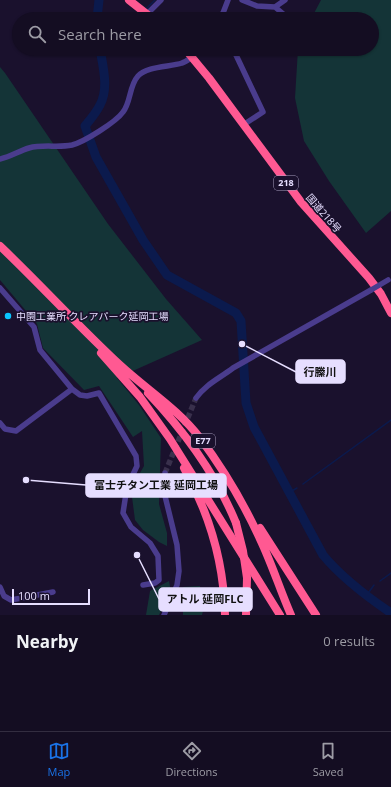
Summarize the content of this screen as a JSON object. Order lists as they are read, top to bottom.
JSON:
{
  "streets": {
    "highway": ["218", "国道218号", "E77"]
  },
  "places": [
    "中園工業所 クレアパーク延岡工場",
    "行縢川",
    "富士チタン工業 延岡工場",
    "アトル 延岡FLC"
  ],
  "scale_bar": "100 m",
  "page": {
    "search": "Search here",
    "scale": "100 m",
    "heading": ["Nearby", "0 results"],
    "nav": ["Map", "Directions", "Saved"]
  }
}
